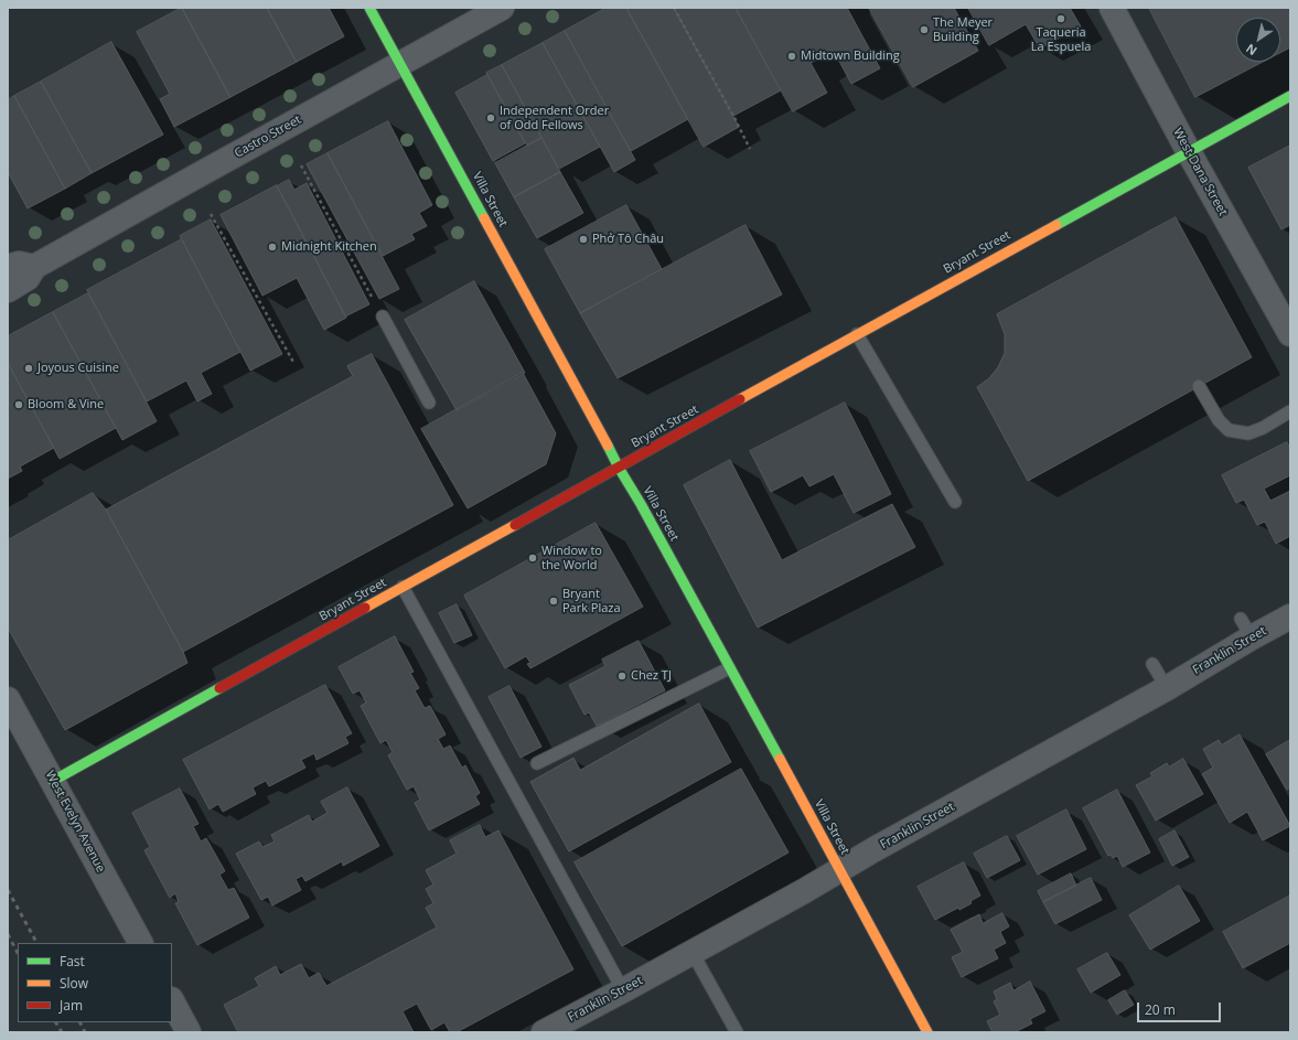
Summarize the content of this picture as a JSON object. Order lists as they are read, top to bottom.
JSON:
{
  "streets": {
    "street": [
      "Castro Street",
      "West Dana Street",
      "Villa Street",
      "Bryant Street",
      "Franklin Street",
      "West Evelyn Avenue"
    ]
  },
  "crossings": [
    ["Castro Street", "Villa Street"],
    ["West Dana Street", "Bryant Street"],
    ["Villa Street", "Bryant Street"],
    ["Villa Street", "Franklin Street"],
    ["Bryant Street", "West Evelyn Avenue"]
  ],
  "places": [
    "Taqueria La Espuela",
    "The Meyer Building",
    "Midtown Building",
    "Independent Order of Odd Fellows",
    "Phở Tô Châu",
    "Midnight Kitchen",
    "Joyous Cuisine",
    "Bloom & Vine",
    "Window to the World",
    "Bryant Park Plaza",
    "Chez TJ"
  ],
  "legend": ["Fast", "Slow", "Jam"],
  "scale_bar": "20 m",
  "north": "bottom left"
}
